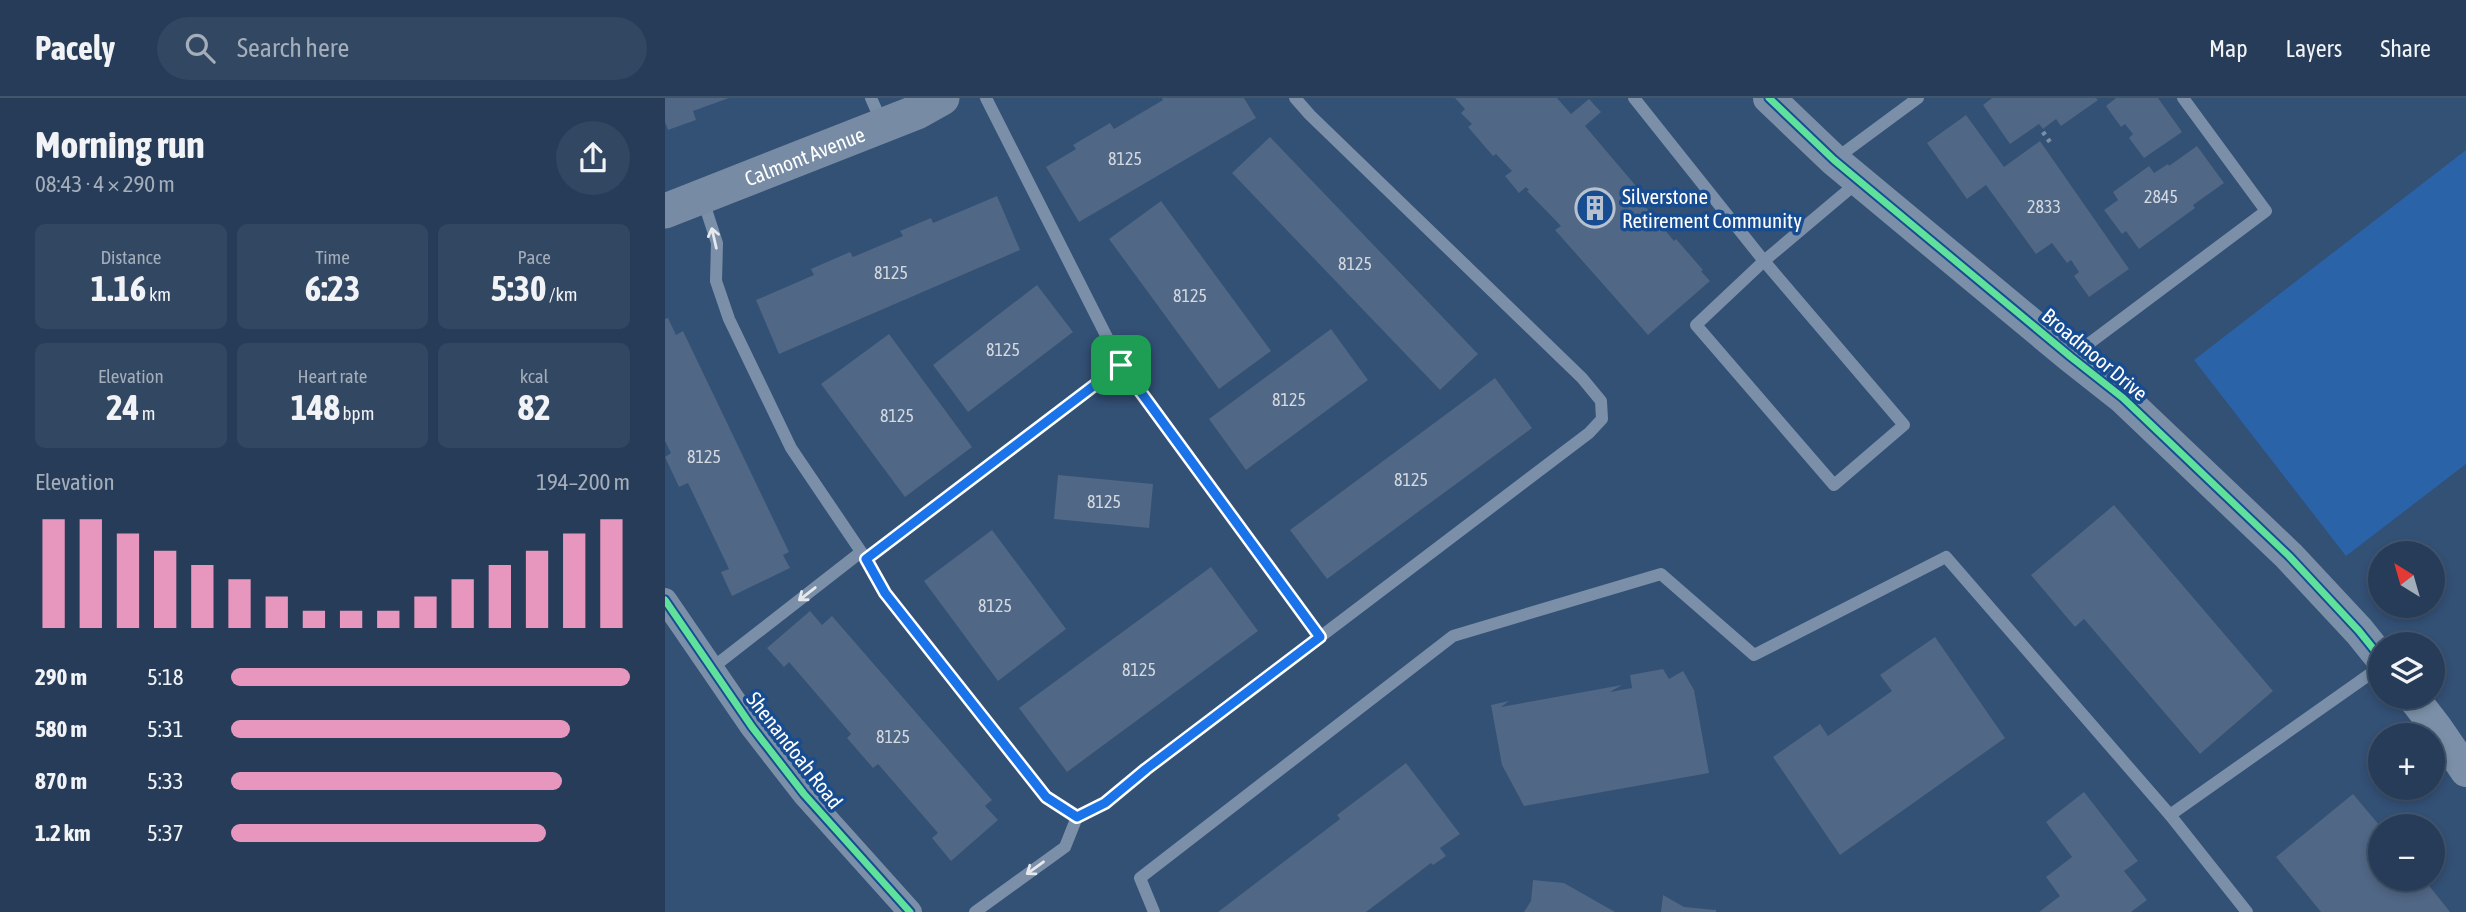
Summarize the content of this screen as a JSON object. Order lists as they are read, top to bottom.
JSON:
{
  "streets": {
    "main road": ["Calmont Avenue"],
    "street": ["Broadmoor Drive", "Shenandoah Road"]
  },
  "places": {
    "building": ["Silverstone Retirement Community"]
  },
  "house_numbers": [
    "8125",
    "2845",
    "2833",
    "8125",
    "8125",
    "8125",
    "8125",
    "8125",
    "8125",
    "8125",
    "8125",
    "8125",
    "8125",
    "8125",
    "8125"
  ],
  "north": "top left",
  "page": {
    "header": "Pacely",
    "search": "Search here",
    "nav": ["Map", "Layers", "Share"],
    "heading": ["Morning run", "08:43 · 4 × 290 m"],
    "stats": [
      ["Distance", "1.16 km"],
      ["Time", "6:23"],
      ["Pace", "5:30 /km"],
      ["Elevation", "24 m"],
      ["Heart rate", "148 bpm"],
      ["kcal", "82"]
    ],
    "chart": ["Elevation", "194–200 m"],
    "map_buttons": ["+", "−"],
    "list": [
      {
        "name": "290 m",
        "note": "5:18"
      },
      {
        "name": "580 m",
        "note": "5:31"
      },
      {
        "name": "870 m",
        "note": "5:33"
      },
      {
        "name": "1.2 km",
        "note": "5:37"
      }
    ]
  }
}
